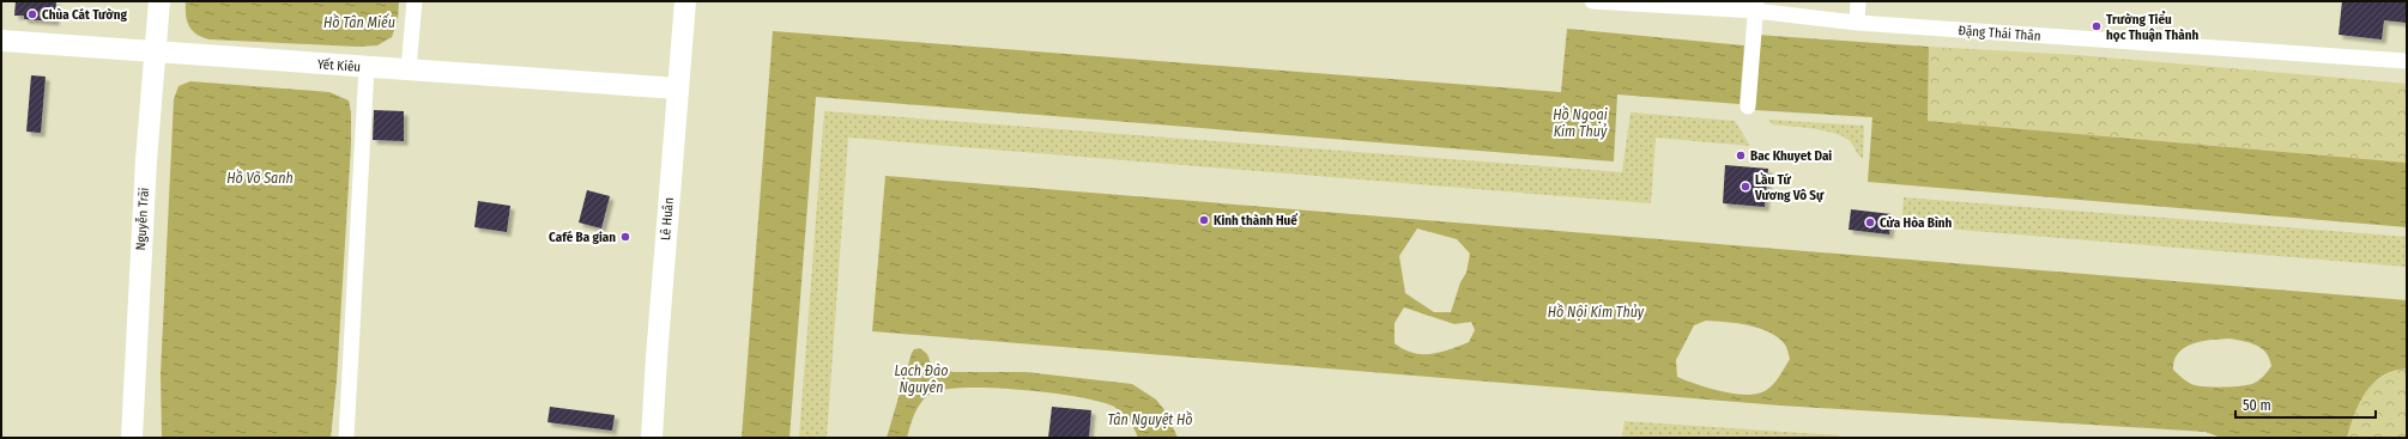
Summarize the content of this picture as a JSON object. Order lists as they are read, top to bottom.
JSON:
{
  "streets": {
    "street": [
      "Đặng Thái Thân",
      "Yết Kiêu",
      "Nguyễn Trãi",
      "Lê Huân"
    ]
  },
  "crossings": [
    ["Yết Kiêu", "Nguyễn Trãi"],
    ["Yết Kiêu", "Lê Huân"]
  ],
  "water": [
    "Hồ Tân Miếu",
    "Hồ Ngoại Kim Thuỷ",
    "Hồ Võ Sanh",
    "Hồ Nội Kim Thủy",
    "Lạch Đào Nguyên",
    "Tân Nguyệt Hồ"
  ],
  "places": [
    "Chùa Cát Tường",
    "Trường Tiểu học Thuận Thành",
    "Bac Khuyet Dai",
    "Lầu Tứ Vương Vô Sự",
    "Kinh thành Huế",
    "Cửa Hòa Bình",
    "Café Ba gian"
  ],
  "scale_bar": "50 m"
}
